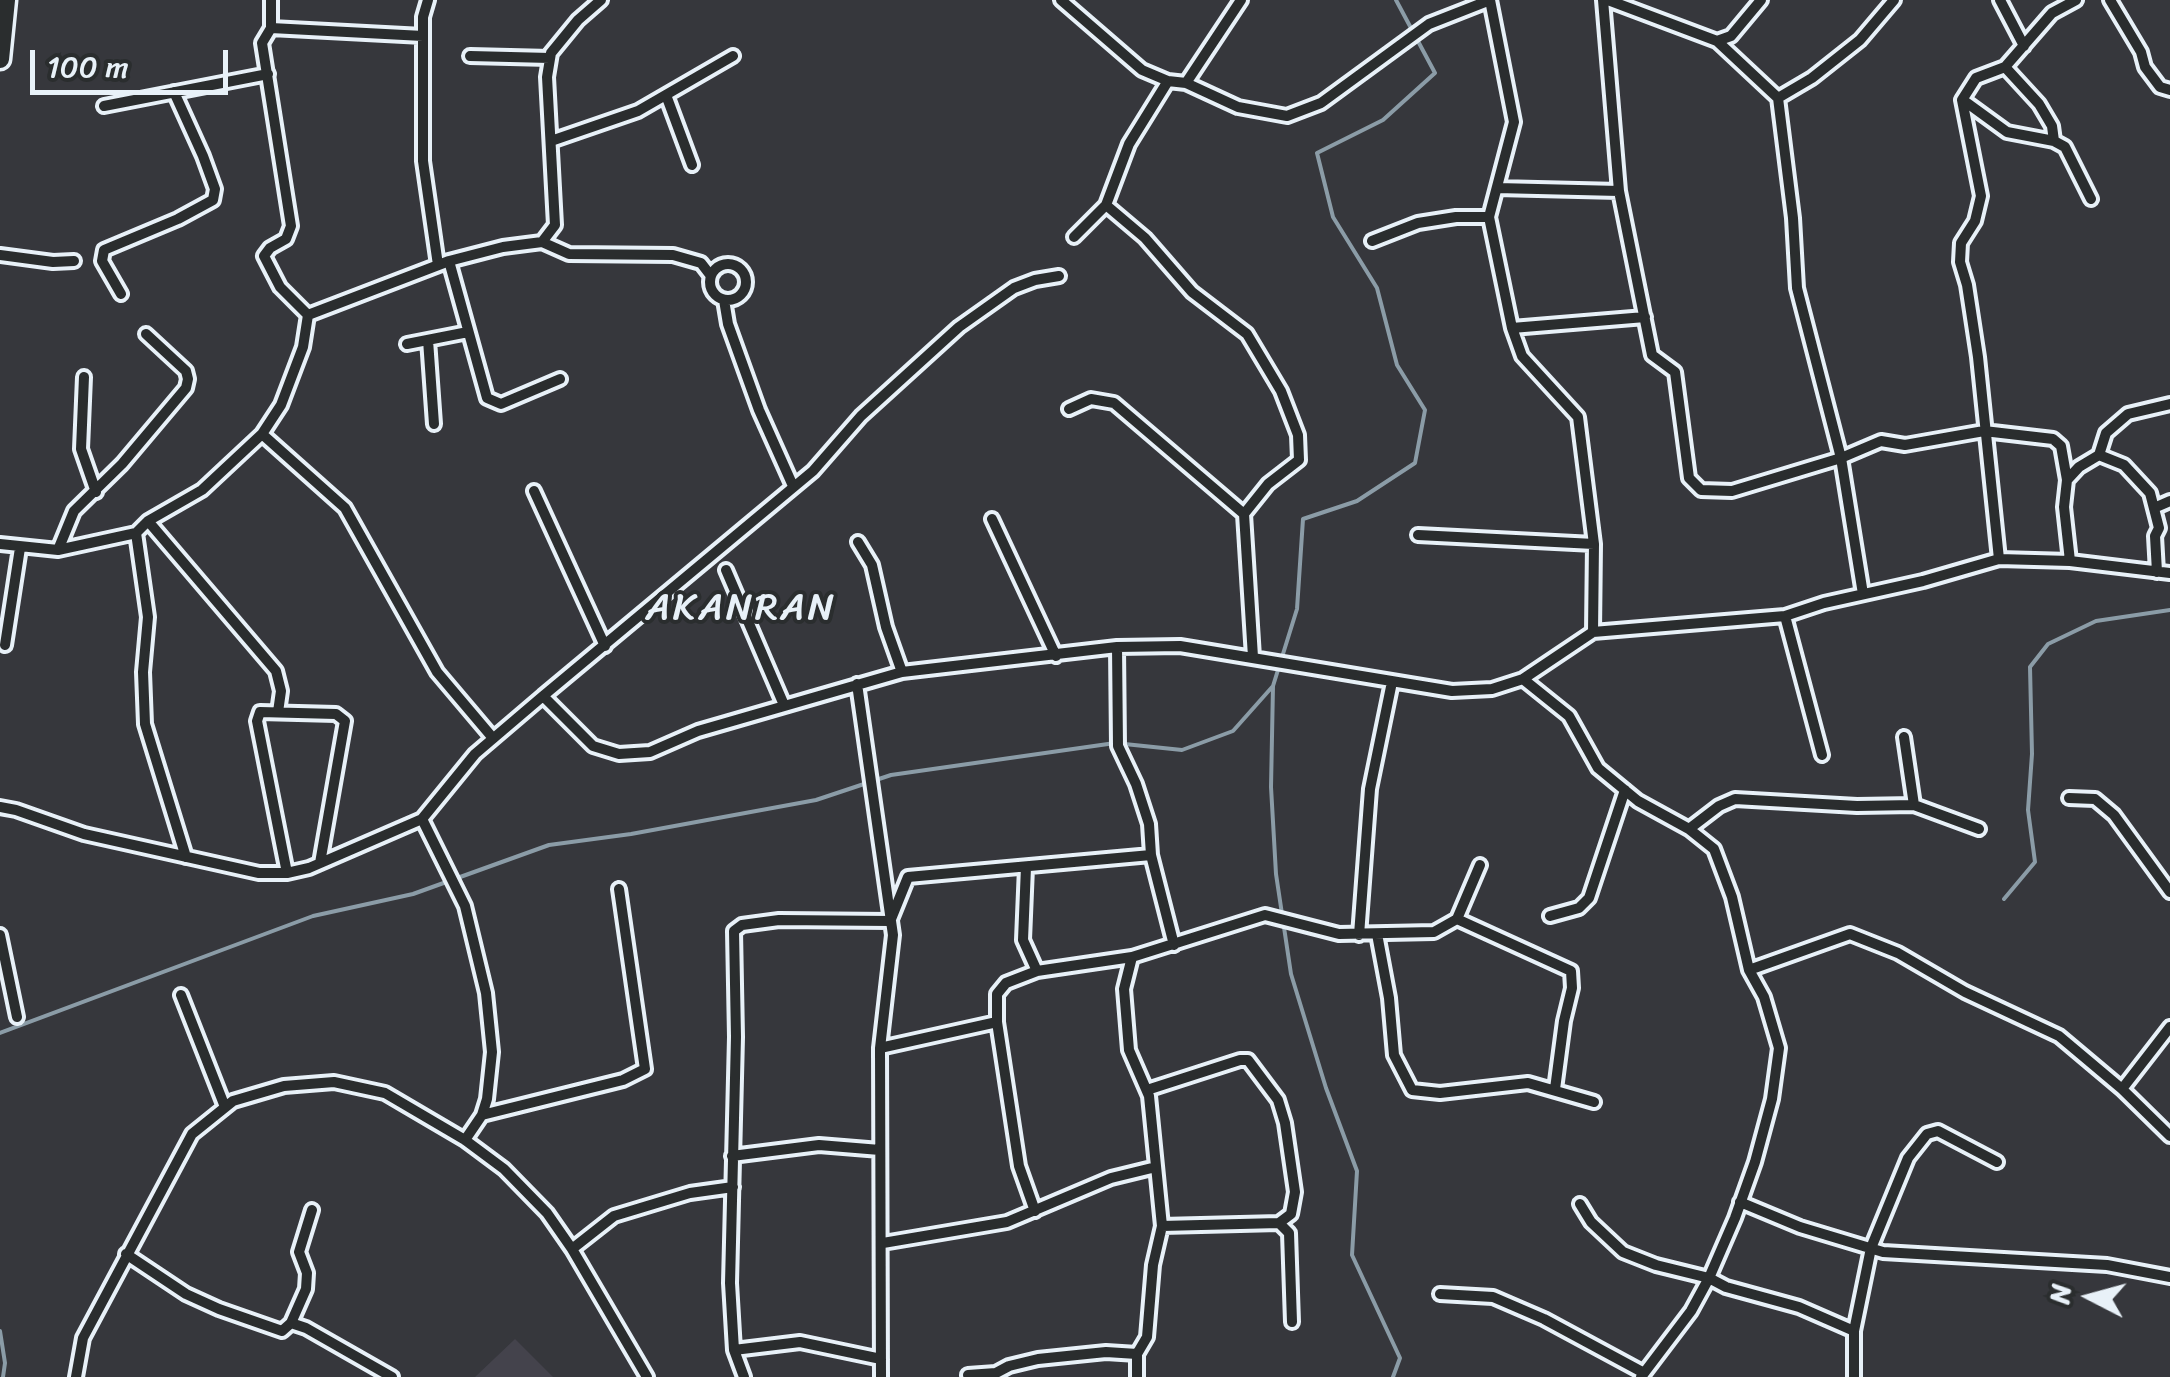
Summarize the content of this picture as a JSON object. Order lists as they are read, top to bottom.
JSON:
{
  "districts": ["AKANRAN"],
  "scale_bar": "100 m",
  "north": "left"
}
